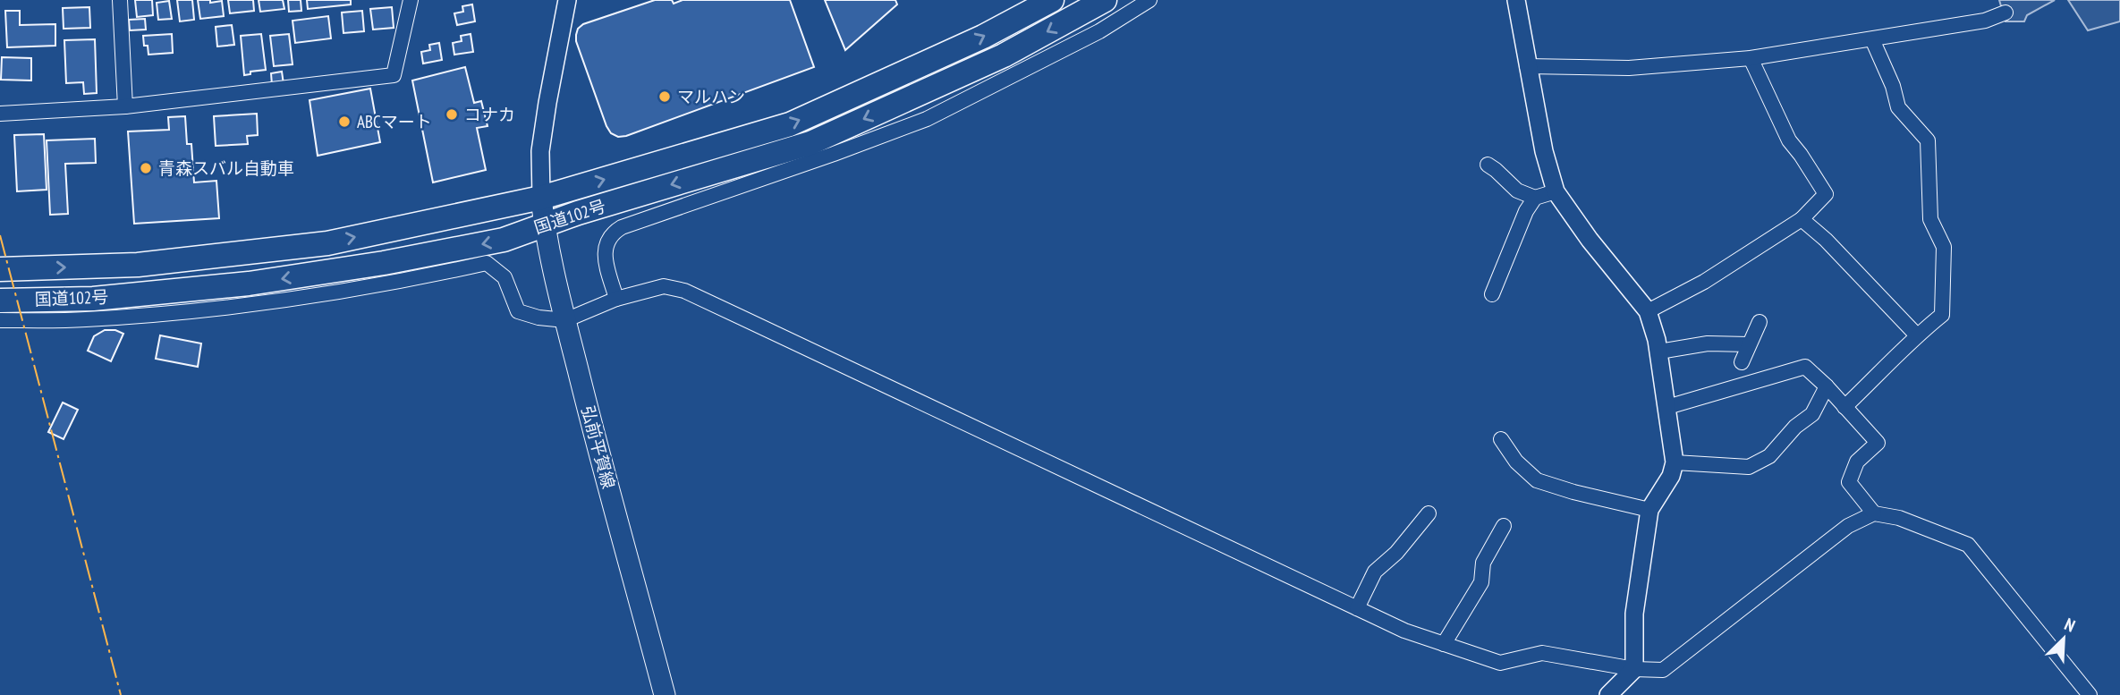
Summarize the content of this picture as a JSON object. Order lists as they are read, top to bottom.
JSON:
{
  "streets": {
    "highway": ["国道102号"],
    "main road": ["弘前平賀線"]
  },
  "crossings": [
    ["国道102号", "弘前平賀線"]
  ],
  "places": [
    "マルハン",
    "コナカ",
    "ABCマート",
    "青森スバル自動車"
  ],
  "north": "top right"
}
